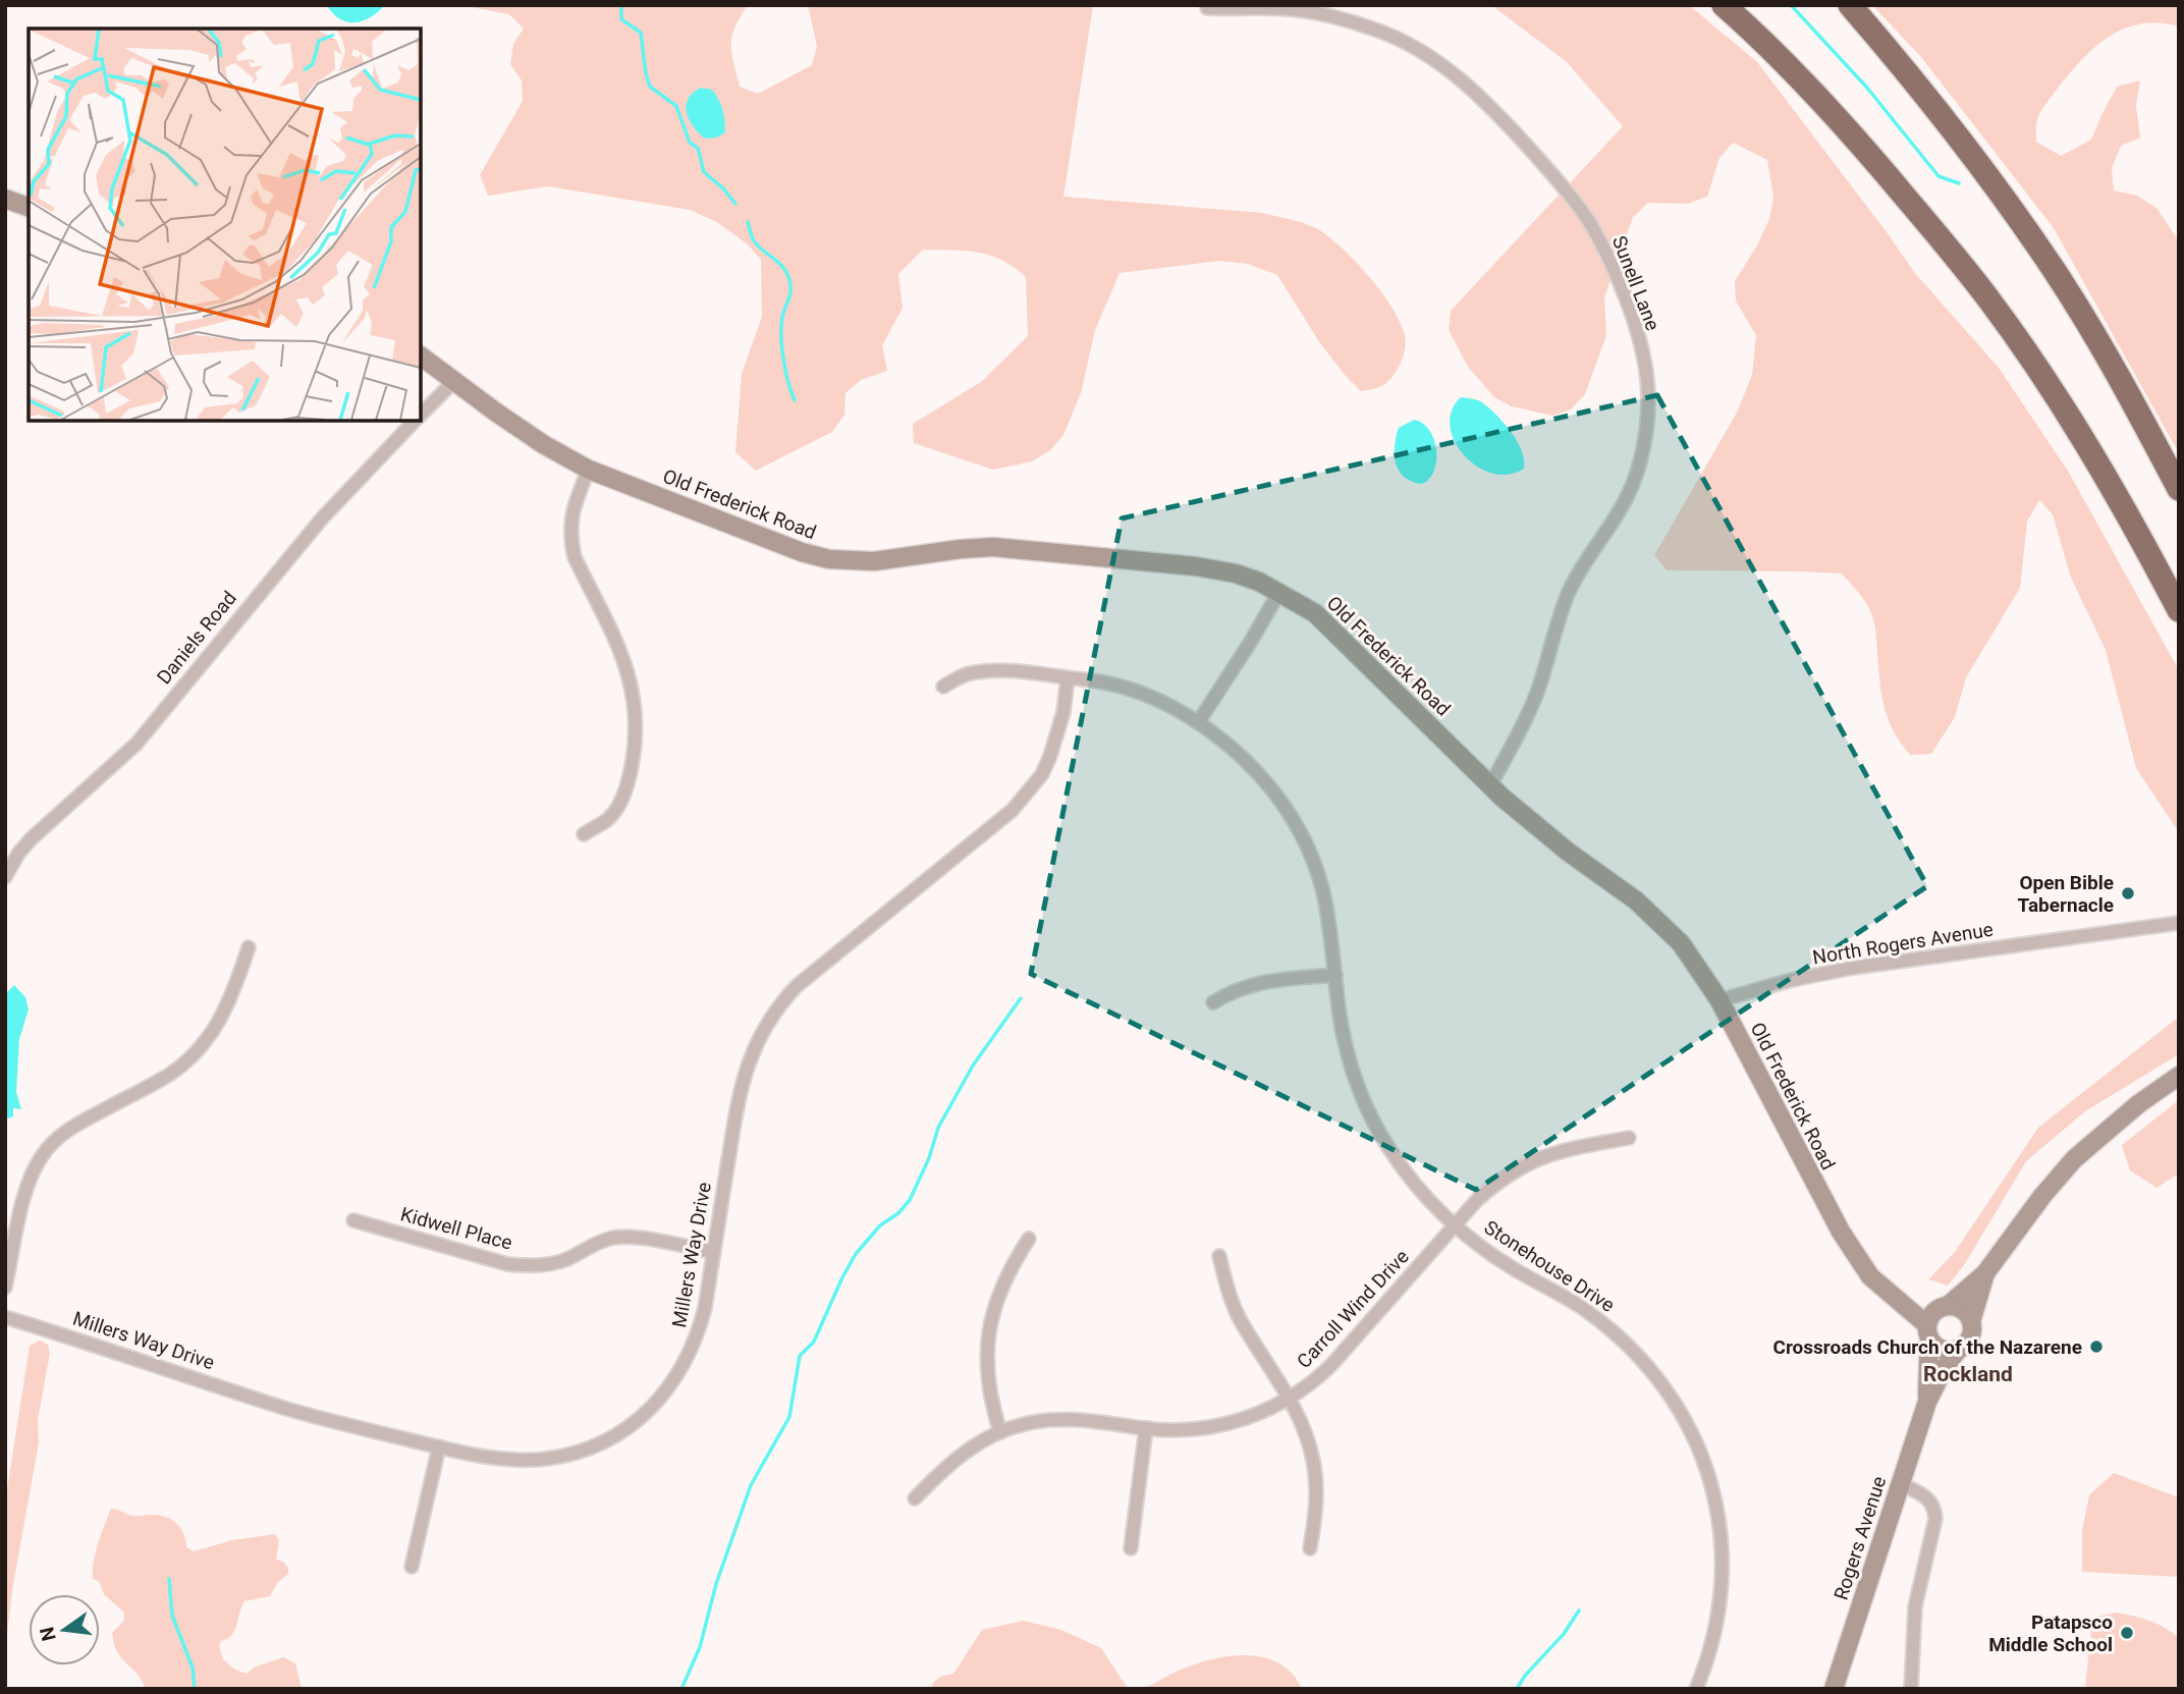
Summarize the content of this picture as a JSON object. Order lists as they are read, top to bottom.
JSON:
{
  "streets": {
    "street": [
      "Sunell Lane",
      "Old Frederick Road",
      "Daniels Road",
      "North Rogers Avenue",
      "Kidwell Place",
      "Millers Way Drive",
      "Stonehouse Drive",
      "Carroll Wind Drive",
      "Rogers Avenue"
    ]
  },
  "crossings": [
    ["Sunell Lane", "Old Frederick Road"],
    ["Old Frederick Road", "Daniels Road"],
    ["Old Frederick Road", "North Rogers Avenue"],
    ["Old Frederick Road", "Rogers Avenue"],
    ["Kidwell Place", "Millers Way Drive"],
    ["Millers Way Drive", "Stonehouse Drive"],
    ["Stonehouse Drive", "Carroll Wind Drive"]
  ],
  "districts": ["Rockland"],
  "places": ["Open Bible Tabernacle", "Crossroads Church of the Nazarene", "Patapsco Middle School"],
  "north": "left"
}
